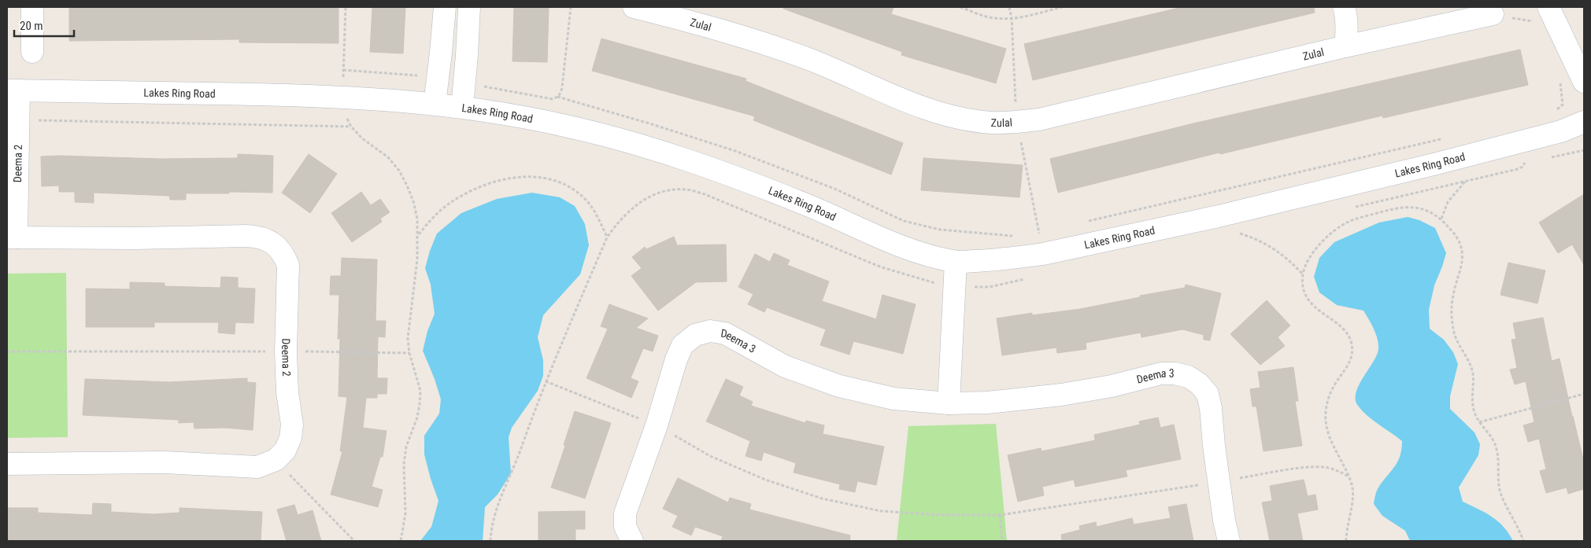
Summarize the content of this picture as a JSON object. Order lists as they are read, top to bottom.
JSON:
{
  "streets": {
    "street": [
      "Zulal",
      "Lakes Ring Road",
      "Deema 2",
      "Deema 3"
    ]
  },
  "crossings": [
    ["Lakes Ring Road", "Deema 2"]
  ],
  "scale_bar": "20 m"
}
